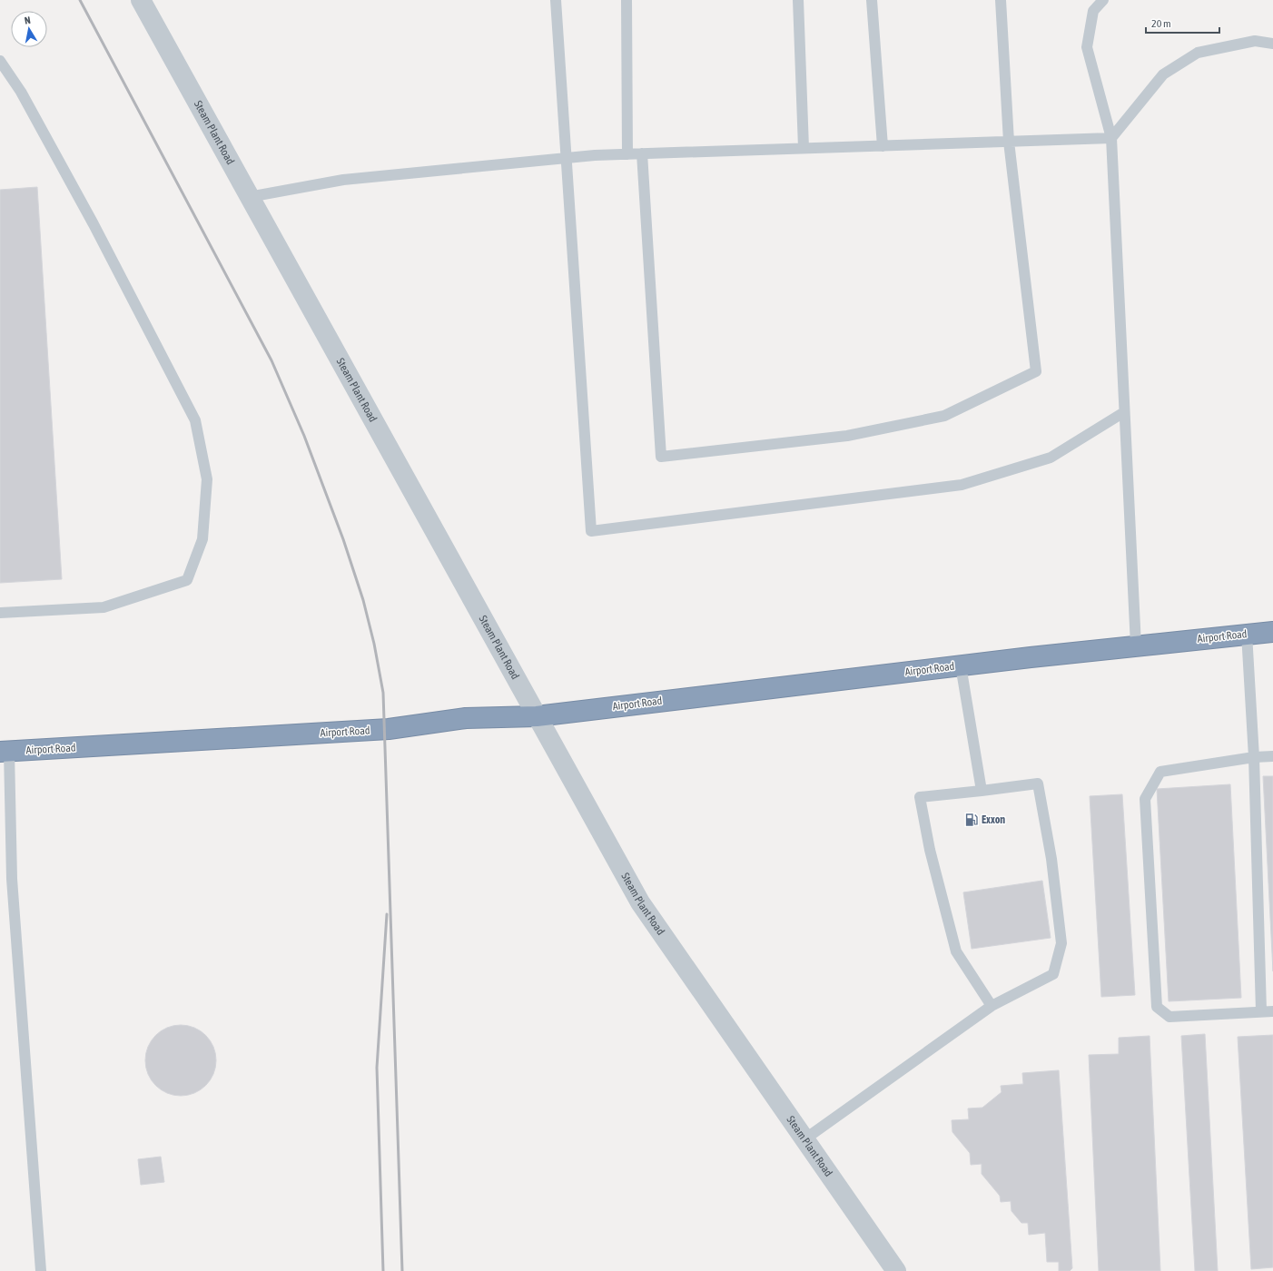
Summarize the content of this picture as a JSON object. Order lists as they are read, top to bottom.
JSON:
{
  "streets": {
    "highway": ["Airport Road"],
    "street": ["Steam Plant Road"]
  },
  "crossings": [
    ["Steam Plant Road", "Airport Road"]
  ],
  "places": {
    "fuel station": ["Exxon"]
  },
  "scale_bar": "20 m",
  "north": "top"
}
